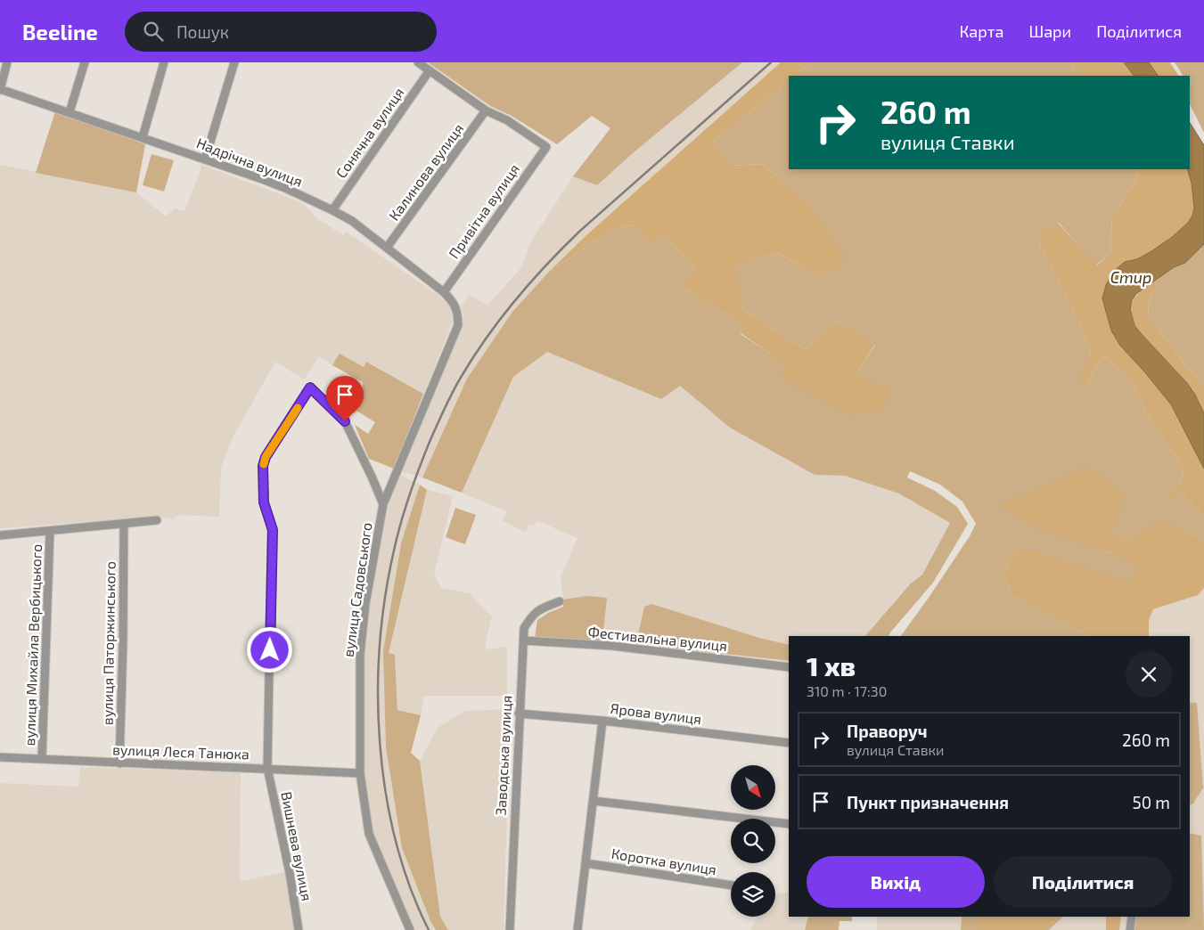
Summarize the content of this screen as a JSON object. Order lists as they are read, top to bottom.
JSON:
{
  "streets": {
    "street": [
      "Сонячна вулиця",
      "Надрічна вулиця",
      "Калинова вулиця",
      "Привітна вулиця",
      "вулиця Садовського",
      "Фестивальна вулиця",
      "вулиця Паторжинського",
      "вулиця Михайла Вербицького",
      "Ярова вулиця",
      "вулиця Леся Танюка",
      "Заводська вулиця",
      "Вишнева вулиця",
      "Коротка вулиця"
    ]
  },
  "crossings": [
    ["Сонячна вулиця", "Надрічна вулиця"],
    ["Надрічна вулиця", "Калинова вулиця"],
    ["Надрічна вулиця", "Привітна вулиця"],
    ["Надрічна вулиця", "вулиця Садовського"],
    ["Калинова вулиця", "Привітна вулиця"],
    ["вулиця Садовського", "вулиця Леся Танюка"],
    ["вулиця Садовського", "Вишнева вулиця"],
    ["Фестивальна вулиця", "Заводська вулиця"],
    ["вулиця Паторжинського", "вулиця Леся Танюка"],
    ["вулиця Михайла Вербицького", "вулиця Леся Танюка"],
    ["Ярова вулиця", "Заводська вулиця"],
    ["вулиця Леся Танюка", "Вишнева вулиця"]
  ],
  "water": ["Стир"],
  "north": "bottom right",
  "page": {
    "header": "Beeline",
    "search": "Пошук",
    "nav": ["Карта", "Шари", "Поділитися"],
    "turn": ["260 m", "вулиця Ставки"],
    "heading": ["1 хв", "310 m · 17:30"],
    "list": [
      {
        "name": "Праворуч",
        "note": "вулиця Ставки",
        "value": "260 m"
      },
      {
        "name": "Пункт призначення",
        "value": "50 m"
      }
    ],
    "buttons": ["Вихід", "Поділитися"]
  }
}
